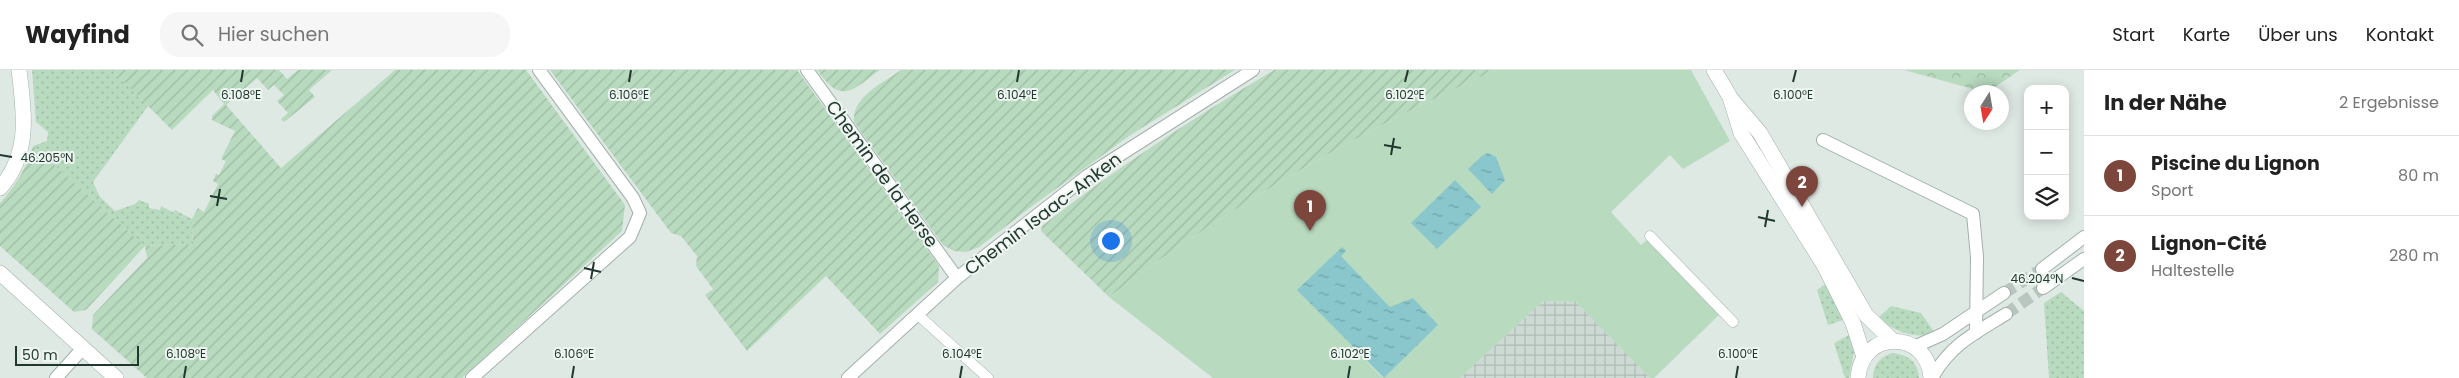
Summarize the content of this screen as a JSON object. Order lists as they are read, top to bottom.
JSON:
{
  "streets": {
    "street": ["Chemin de la Herse", "Chemin Isaac-Anken"]
  },
  "crossings": [
    ["Chemin de la Herse", "Chemin Isaac-Anken"]
  ],
  "scale_bar": "50 m",
  "north": "bottom",
  "page": {
    "header": "Wayfind",
    "search": "Hier suchen",
    "nav": [
      "Start",
      "Karte",
      "Über uns",
      "Kontakt"
    ],
    "heading": ["In der Nähe", "2 Ergebnisse"],
    "map_buttons": ["+", "−"],
    "list": [
      {
        "mark": "1",
        "name": "Piscine du Lignon",
        "note": "Sport",
        "value": "80 m"
      },
      {
        "mark": "2",
        "name": "Lignon-Cité",
        "note": "Haltestelle",
        "value": "280 m"
      }
    ],
    "pins": ["2", "1"],
    "scale": "50 m"
  },
  "coordinates": [
    "6.108°E",
    "6.106°E",
    "6.104°E",
    "6.102°E",
    "6.100°E",
    "46.205°N",
    "46.204°N"
  ]
}
